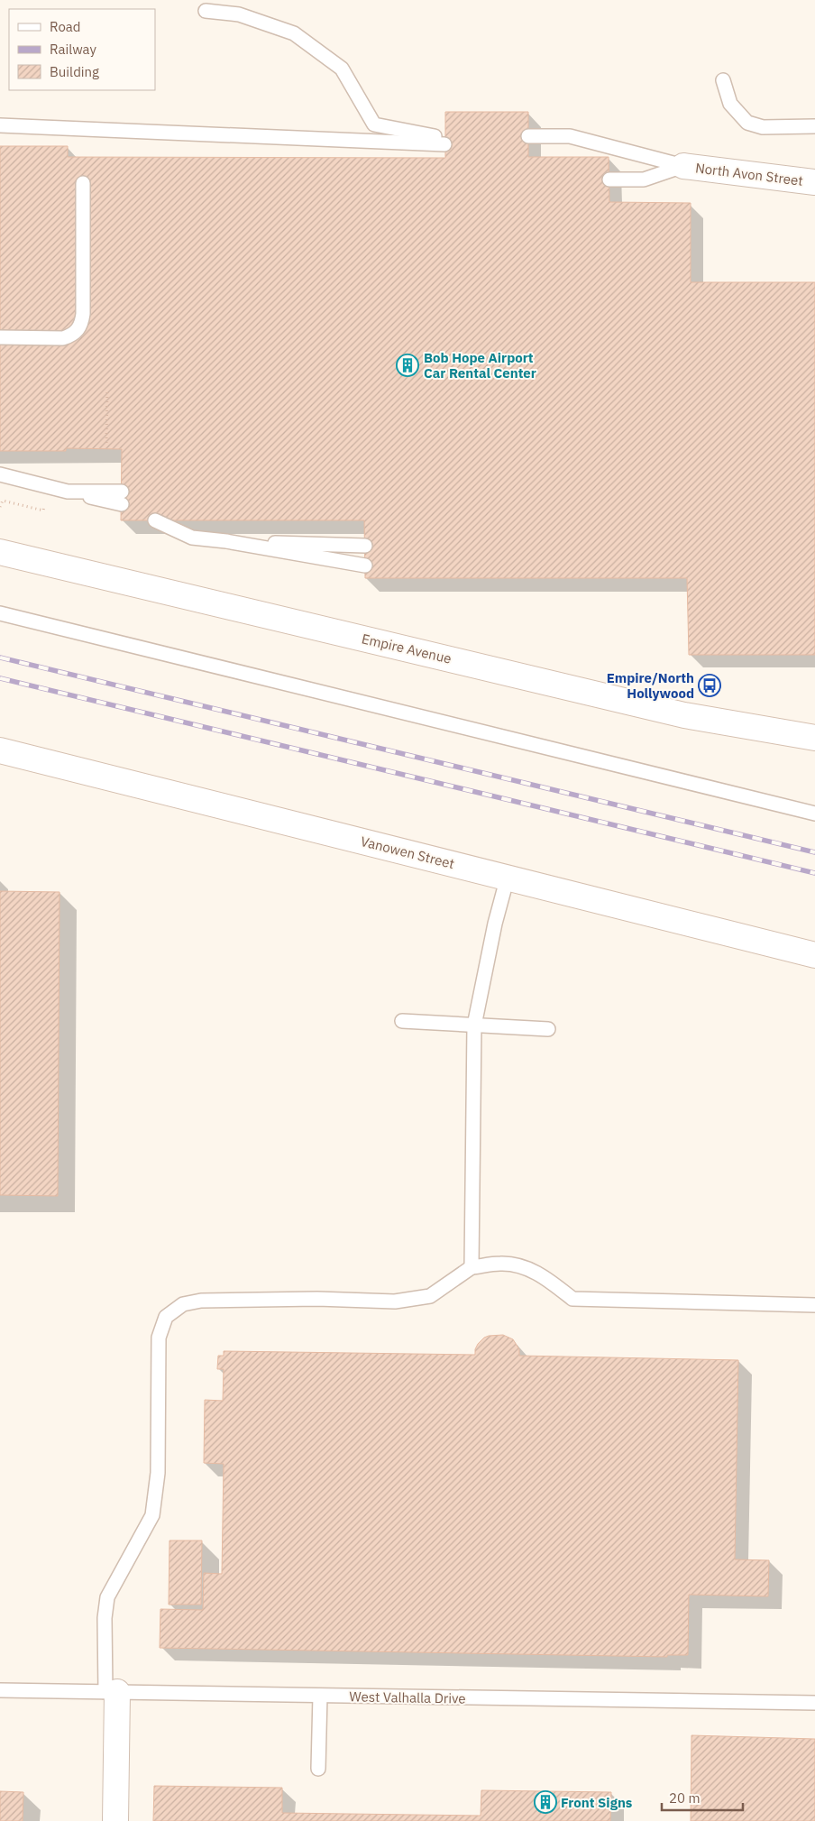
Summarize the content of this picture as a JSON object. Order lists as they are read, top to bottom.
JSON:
{
  "streets": {
    "main road": ["North Avon Street", "Empire Avenue", "Vanowen Street"],
    "lane": ["West Valhalla Drive"]
  },
  "places": {
    "building": ["Bob Hope Airport Car Rental Center", "Front Signs"],
    "bus stop": ["Empire/North Hollywood"]
  },
  "legend": ["Road", "Railway", "Building"],
  "scale_bar": "20 m"
}
